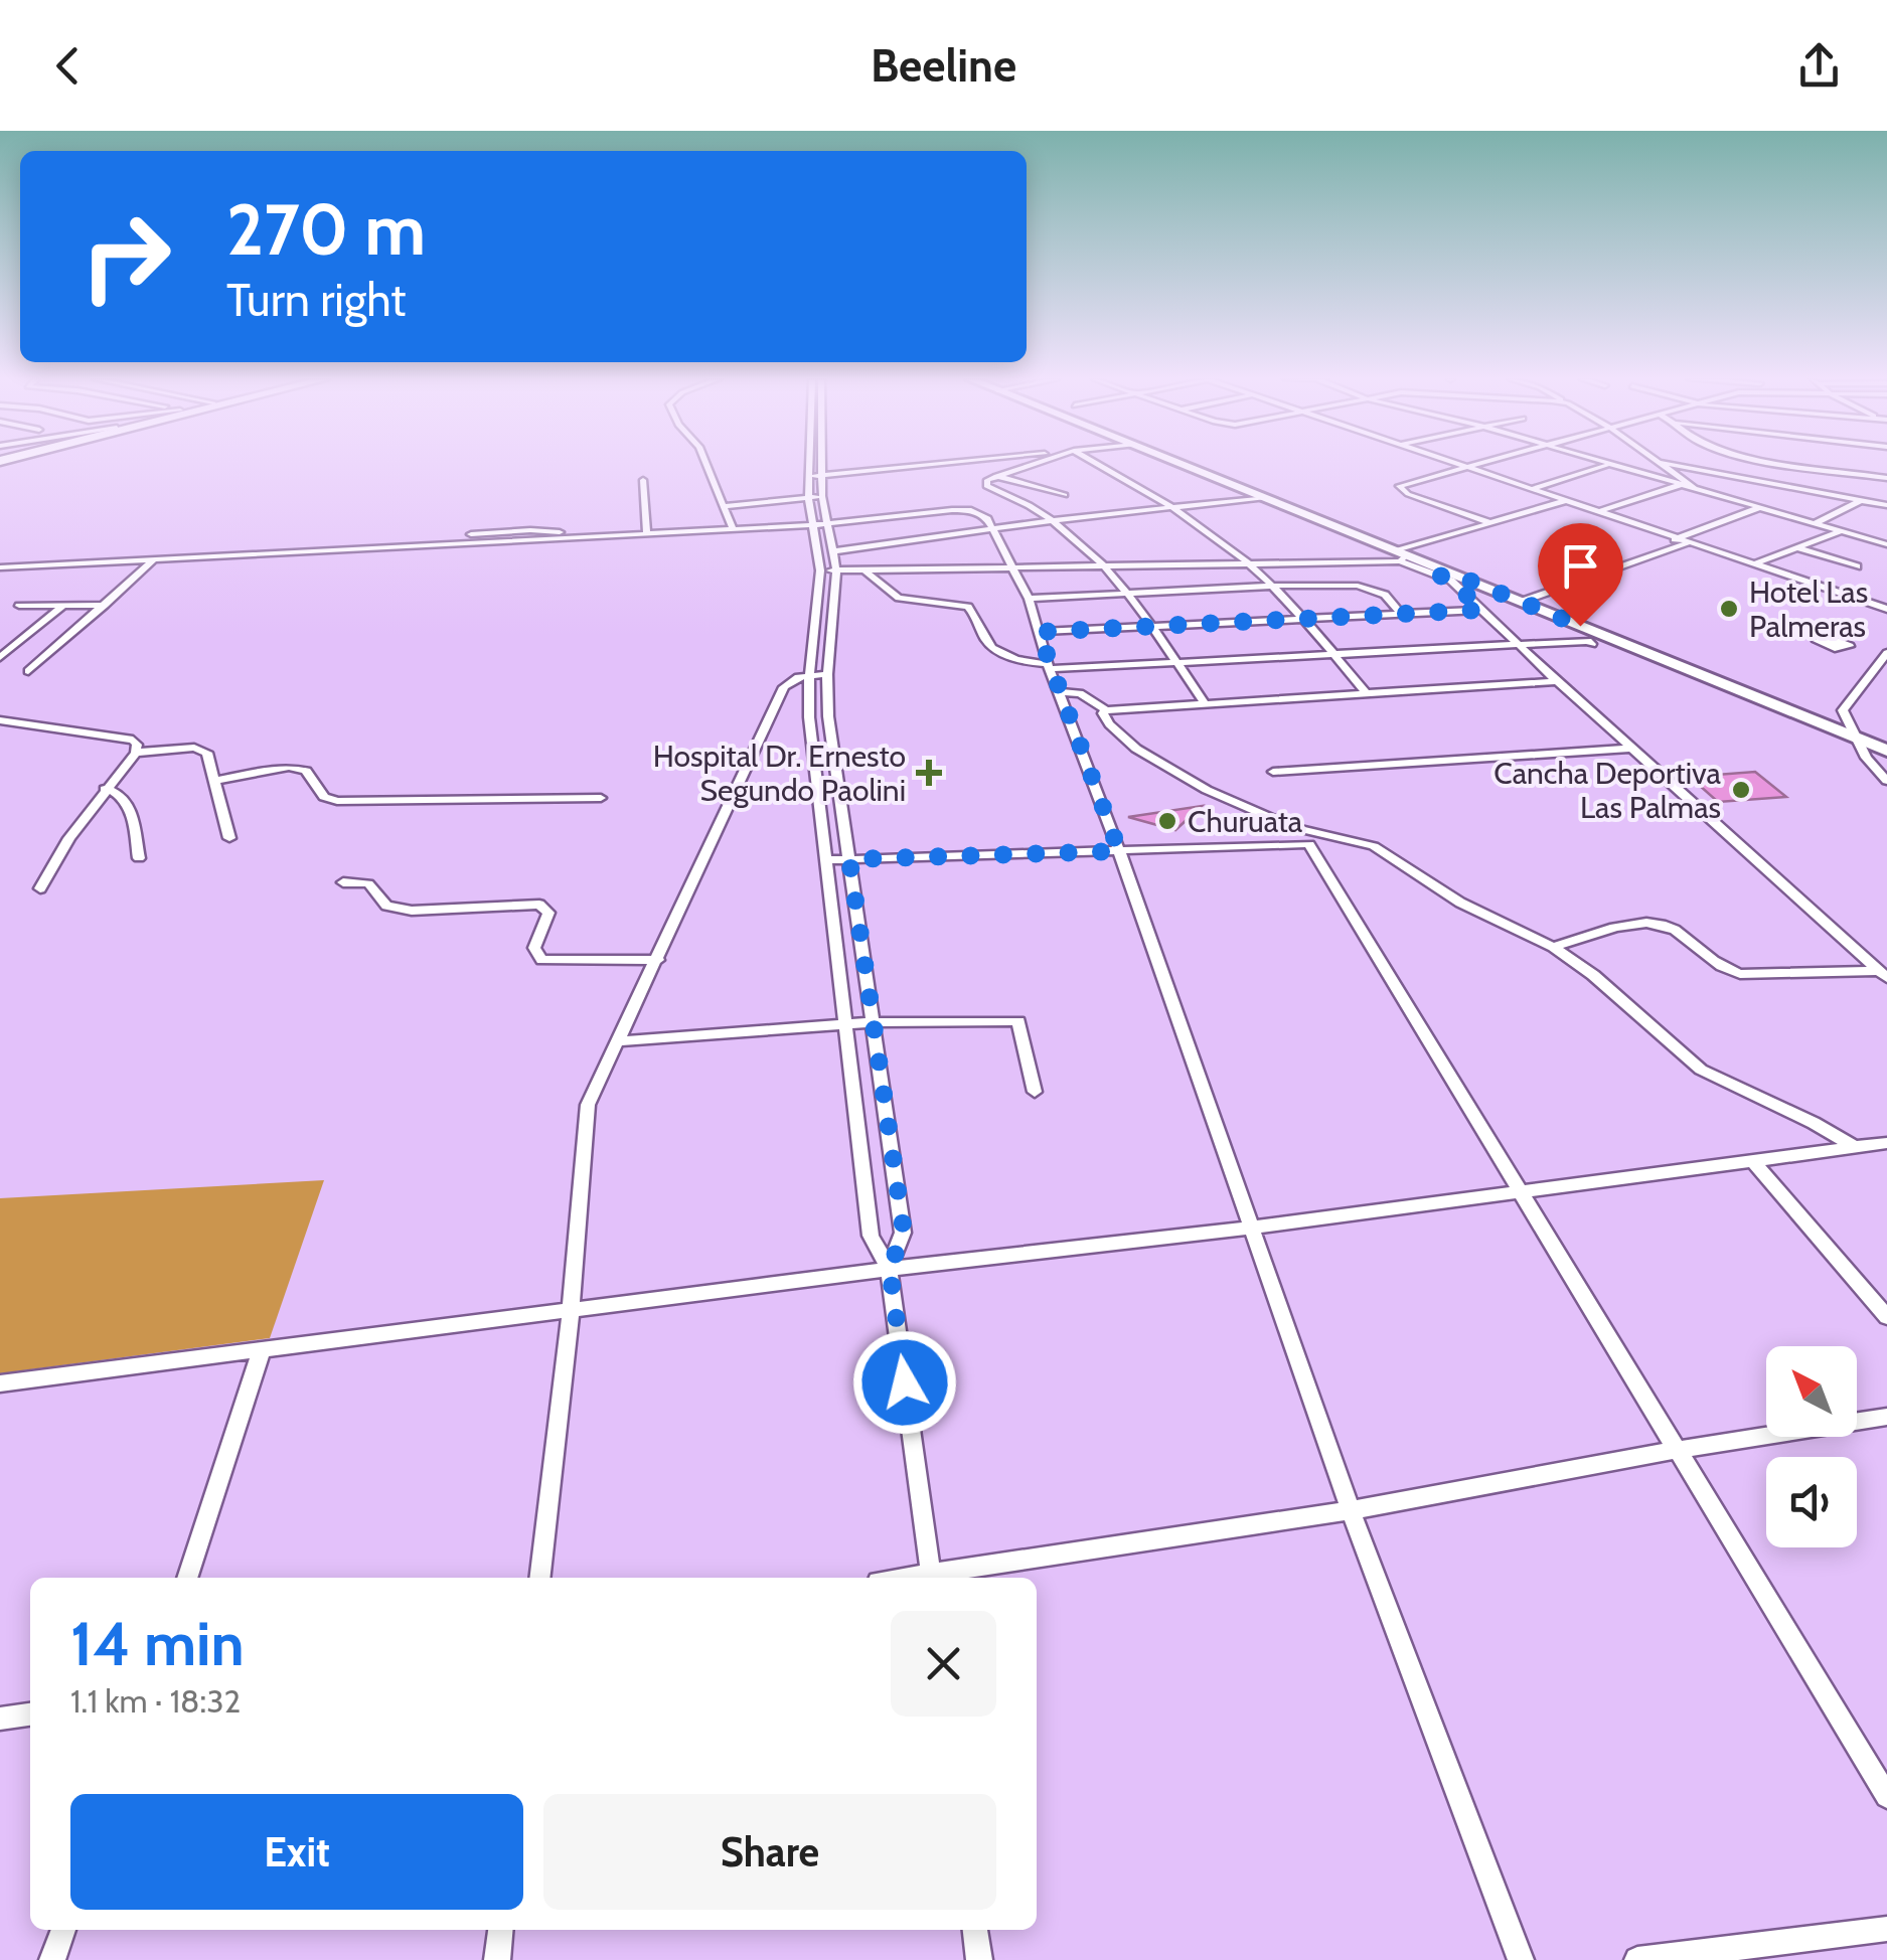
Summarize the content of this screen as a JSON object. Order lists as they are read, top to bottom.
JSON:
{
  "places": {
    "other": ["Hotel Las Palmeras", "Cancha Deportiva Las Palmas", "Churuata"],
    "health": ["Hospital Dr. Ernesto Segundo Paolini"]
  },
  "north": "top left",
  "page": {
    "header": "Beeline",
    "turn": ["270 m", "Turn right"],
    "heading": ["14 min", "1.1 km · 18:32"],
    "buttons": ["Exit", "Share"]
  }
}
